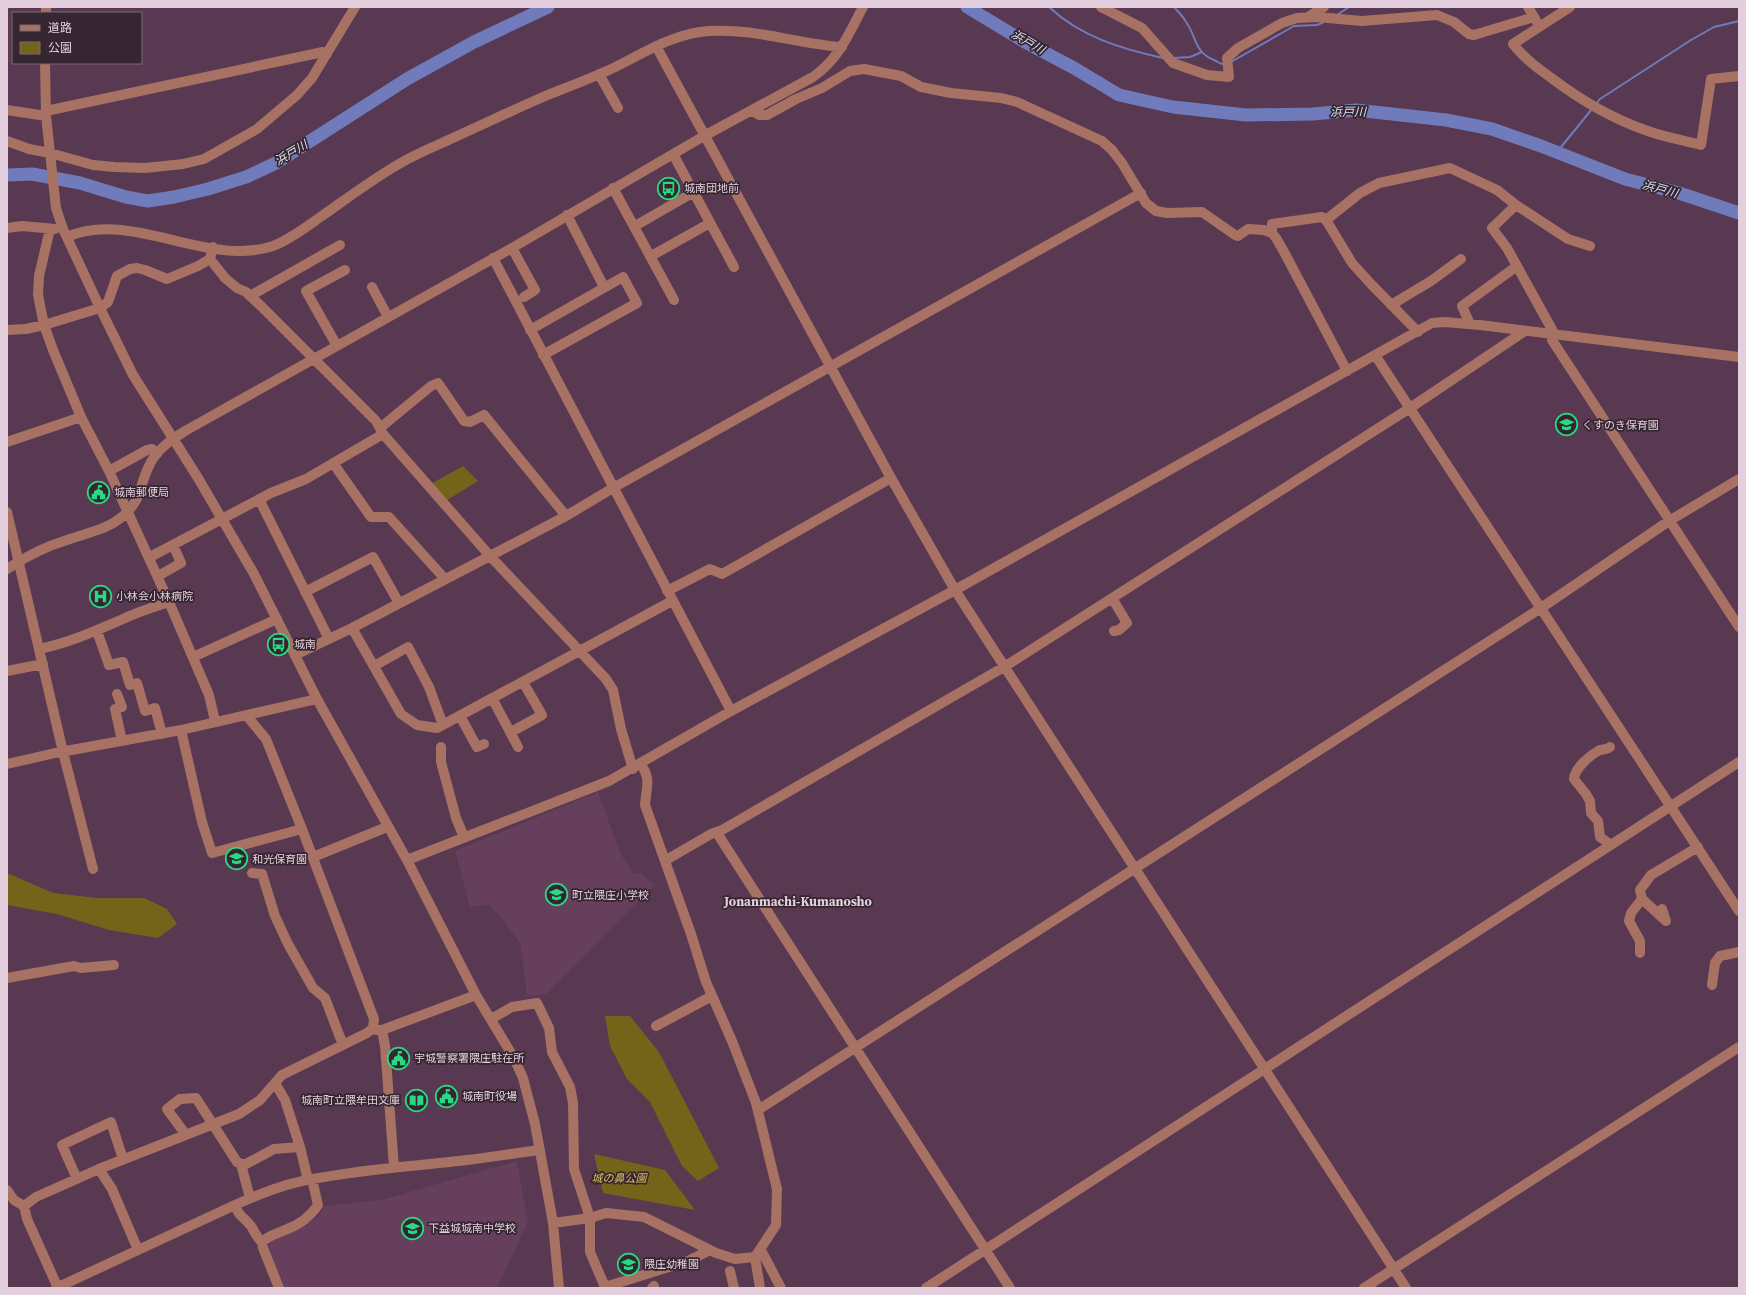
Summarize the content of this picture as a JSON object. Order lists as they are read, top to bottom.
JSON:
{
  "districts": ["Jonanmachi-Kumanosho"],
  "water": ["浜戸川"],
  "parks": ["城の鼻公園"],
  "places": {
    "bus stop": ["城南団地前", "城南"],
    "school or university": [
      "くすのき保育園",
      "和光保育園",
      "町立隈庄小学校",
      "下益城城南中学校",
      "隈庄幼稚園"
    ],
    "public building": ["城南郵便局", "宇城警察署隈庄駐在所", "城南町役場"],
    "hospital": ["小林会小林病院"],
    "library": ["城南町立隈牟田文庫"]
  },
  "legend": ["道路", "公園"]
}
